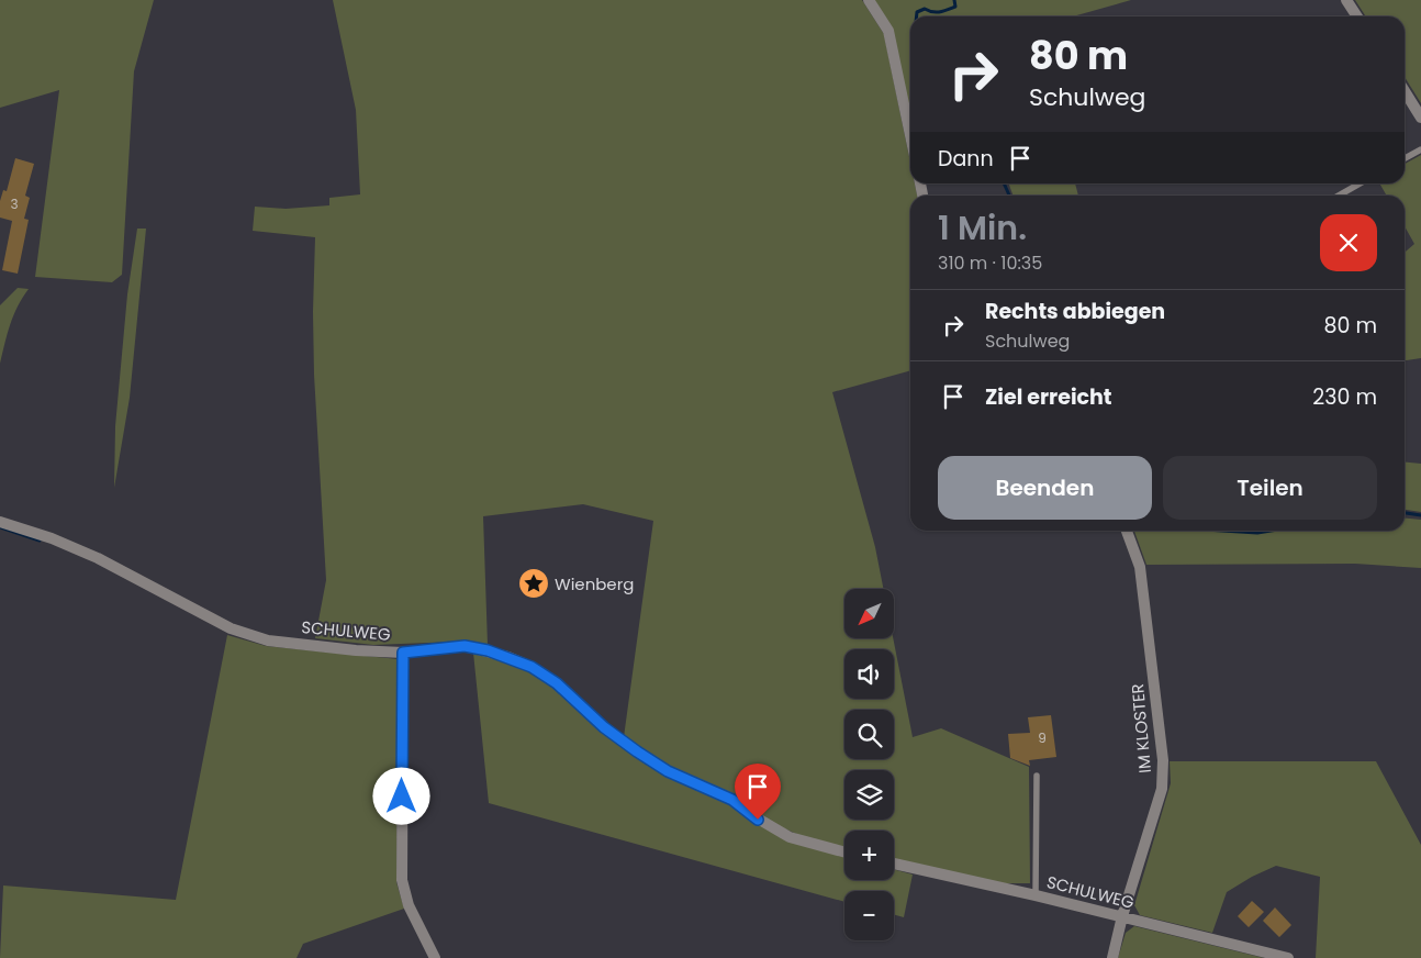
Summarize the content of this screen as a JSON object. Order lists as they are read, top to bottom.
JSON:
{
  "streets": {
    "street": ["SCHULWEG", "IM KLOSTER"]
  },
  "crossings": [
    ["SCHULWEG", "IM KLOSTER"]
  ],
  "places": {
    "place": ["Wienberg"]
  },
  "house_numbers": ["3", "9"],
  "north": "bottom left",
  "page": {
    "turn": ["80 m", "Schulweg"],
    "then": "Dann",
    "heading": ["1 Min.", "310 m · 10:35"],
    "list": [
      {
        "name": "Rechts abbiegen",
        "note": "Schulweg",
        "value": "80 m"
      },
      {
        "name": "Ziel erreicht",
        "value": "230 m"
      }
    ],
    "buttons": ["Beenden", "Teilen"],
    "map_buttons": ["+", "−"]
  }
}
